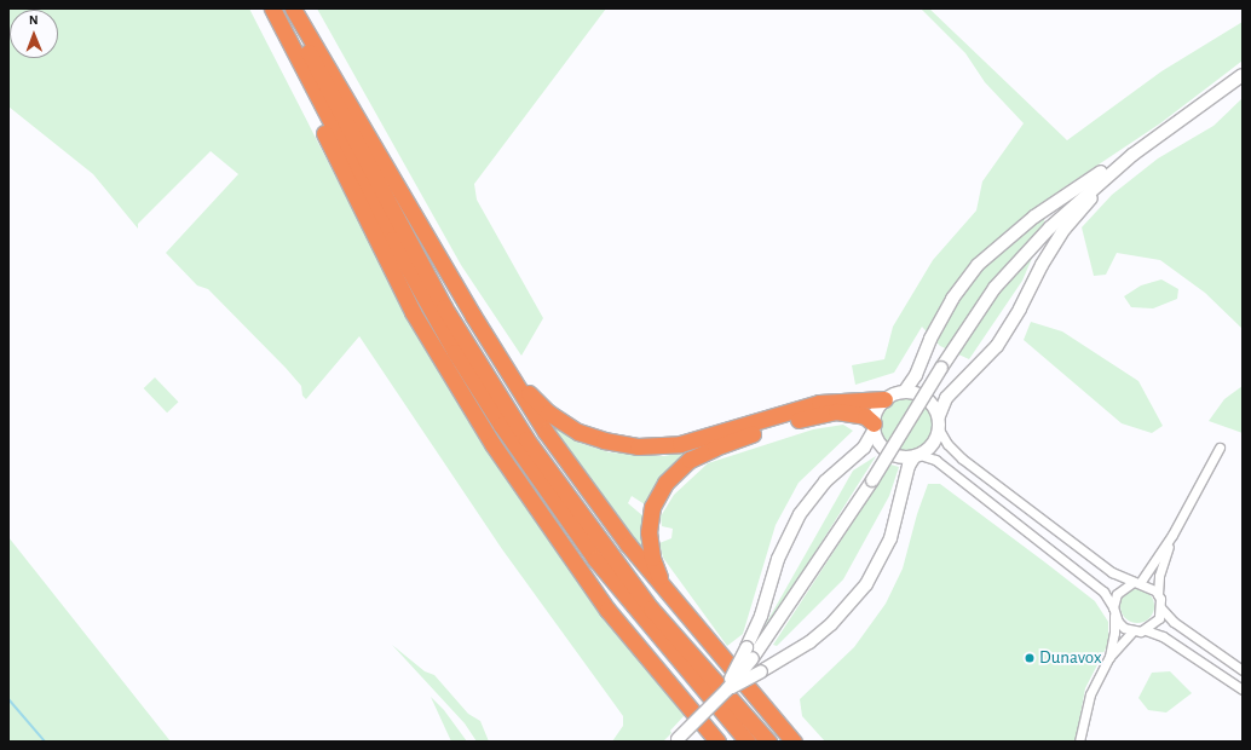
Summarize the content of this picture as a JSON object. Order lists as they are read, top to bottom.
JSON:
{
  "places": ["Dunavox"],
  "north": "top"
}
